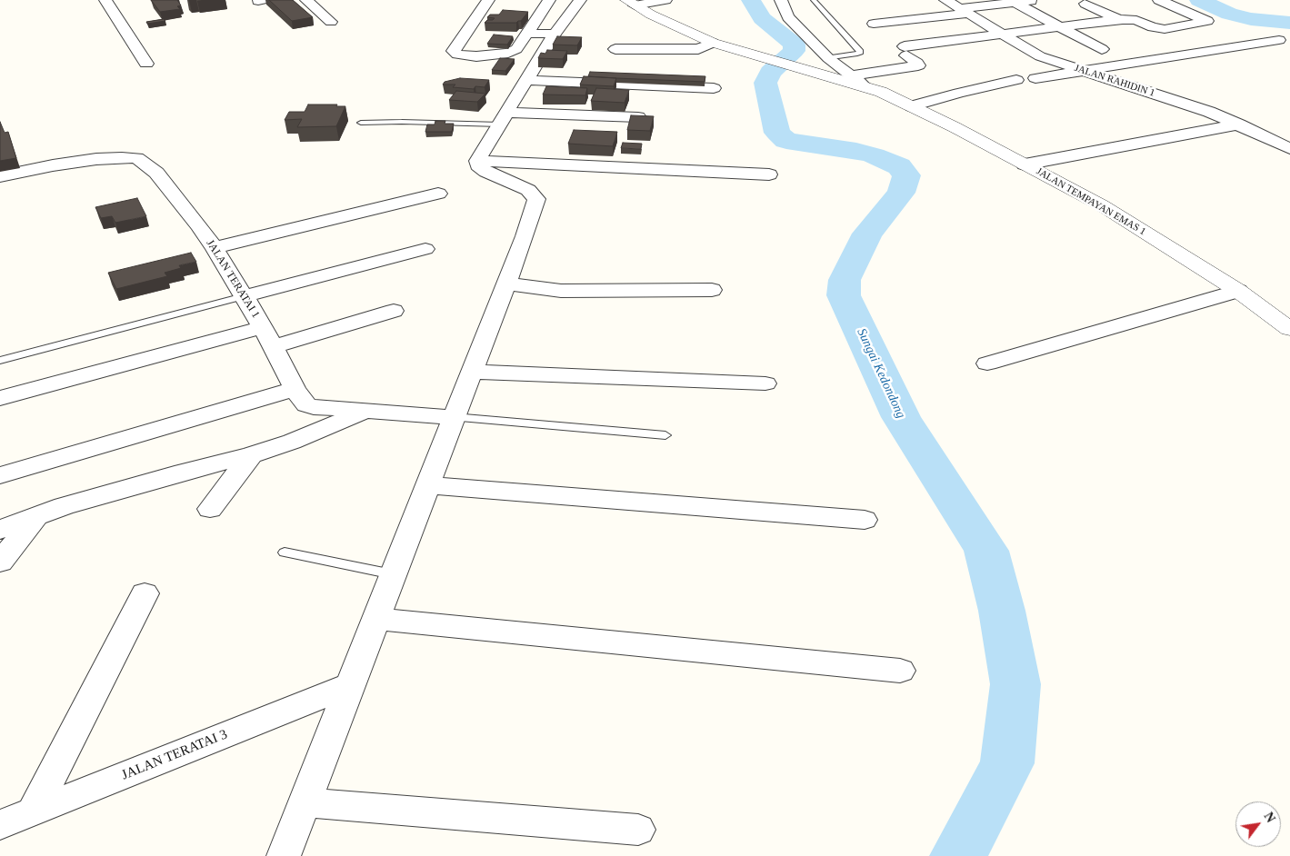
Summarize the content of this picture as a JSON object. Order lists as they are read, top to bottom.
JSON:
{
  "streets": {
    "street": [
      "JALAN RAHIDIN 1",
      "JALAN TEMPAYAN EMAS 1",
      "JALAN TERATAI 1",
      "JALAN TERATAI 3"
    ]
  },
  "water": ["Sungai Kedondong"],
  "north": "top right"
}
